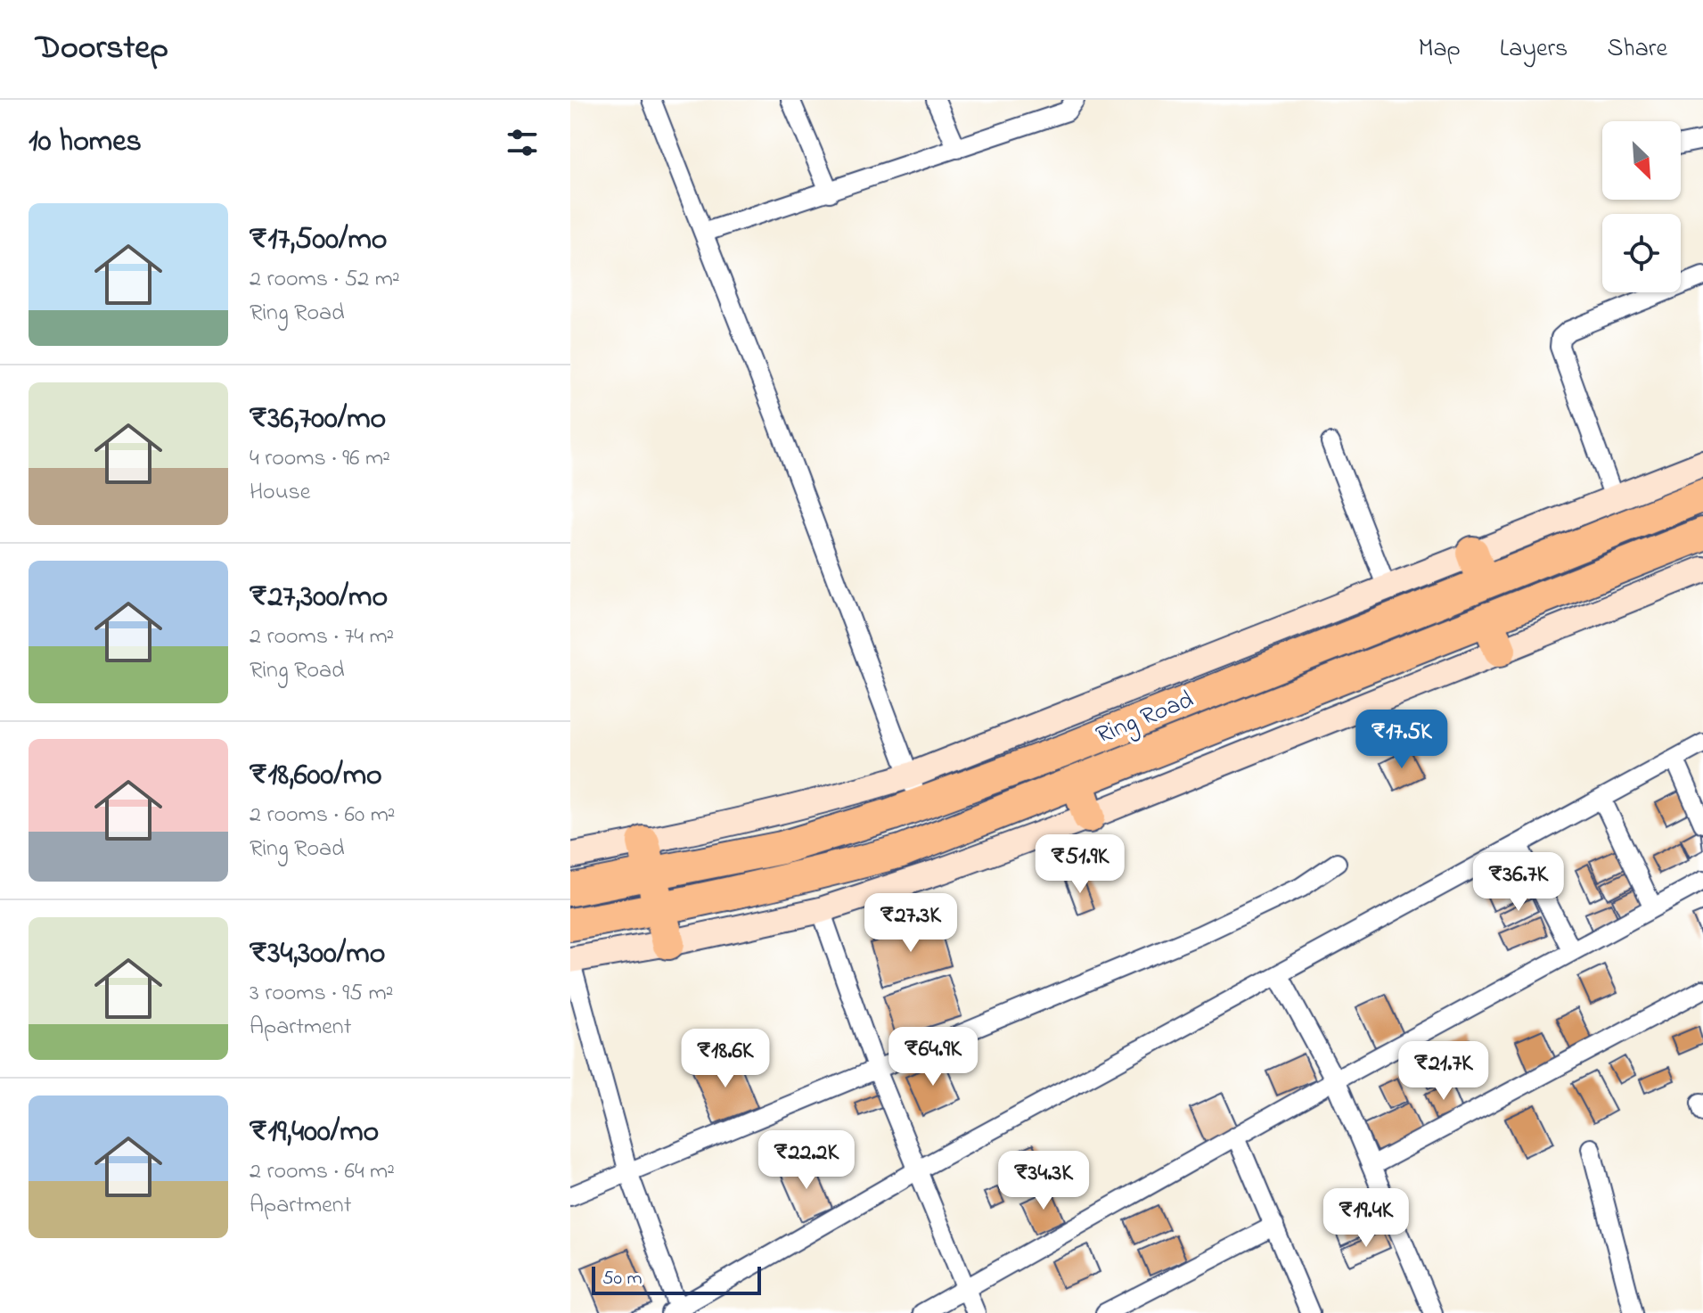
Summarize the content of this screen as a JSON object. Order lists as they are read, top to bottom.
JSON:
{
  "streets": {
    "highway": ["Ring Road"]
  },
  "scale_bar": "50 m",
  "north": "bottom right",
  "page": {
    "header": "Doorstep",
    "nav": ["Map", "Layers", "Share"],
    "heading": "10 homes",
    "list": [
      {
        "name": "₹17,500/mo",
        "note": "2 rooms · 52 m² · Ring Road"
      },
      {
        "name": "₹36,700/mo",
        "note": "4 rooms · 96 m² · House"
      },
      {
        "name": "₹27,300/mo",
        "note": "2 rooms · 74 m² · Ring Road"
      },
      {
        "name": "₹18,600/mo",
        "note": "2 rooms · 60 m² · Ring Road"
      },
      {
        "name": "₹34,300/mo",
        "note": "3 rooms · 95 m² · Apartment"
      },
      {
        "name": "₹19,400/mo",
        "note": "2 rooms · 64 m² · Apartment"
      }
    ],
    "price": [
      "₹17.5K",
      "₹51.9K",
      "₹36.7K",
      "₹27.3K",
      "₹64.9K",
      "₹18.6K",
      "₹21.7K",
      "₹22.2K",
      "₹34.3K",
      "₹19.4K"
    ],
    "scale": "50 m"
  }
}
